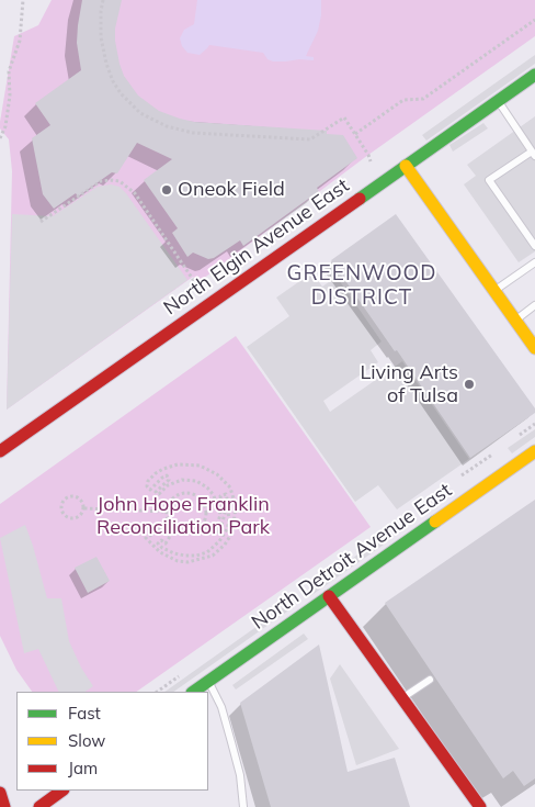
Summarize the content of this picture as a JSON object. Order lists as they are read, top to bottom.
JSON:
{
  "streets": {
    "main road": ["North Elgin Avenue East", "North Detroit Avenue East"]
  },
  "districts": ["GREENWOOD DISTRICT"],
  "parks": ["John Hope Franklin Reconciliation Park"],
  "places": ["Oneok Field", "Living Arts of Tulsa"],
  "legend": ["Fast", "Slow", "Jam"]
}
